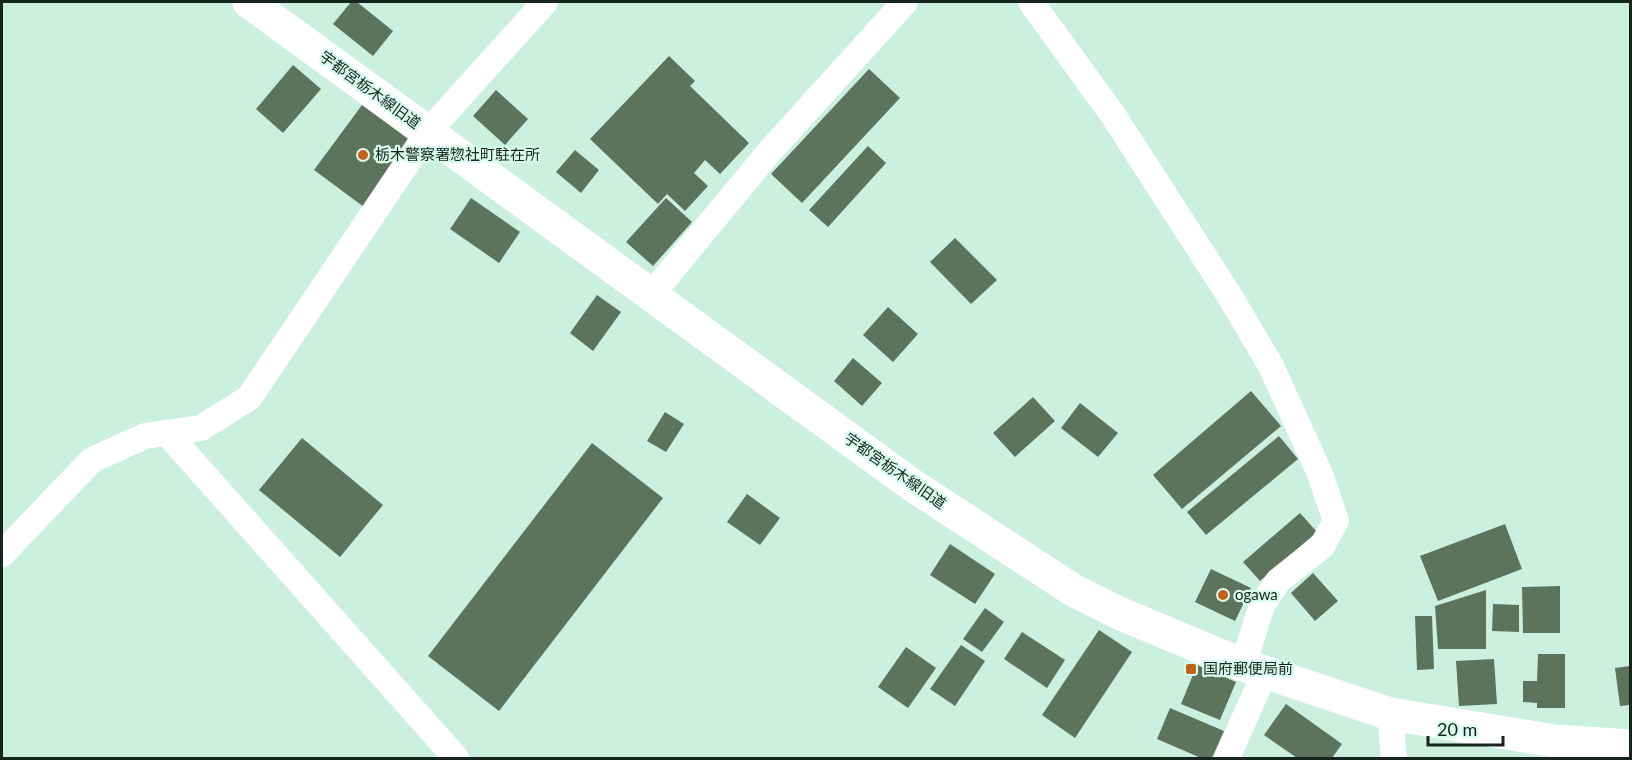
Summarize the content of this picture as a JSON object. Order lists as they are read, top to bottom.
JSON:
{
  "streets": {
    "street": ["宇都宮栃木線旧道"]
  },
  "places": {
    "other": ["栃木警察署惣社町駐在所", "ogawa"],
    "transit": ["国府郵便局前"]
  },
  "scale_bar": "20 m"
}
